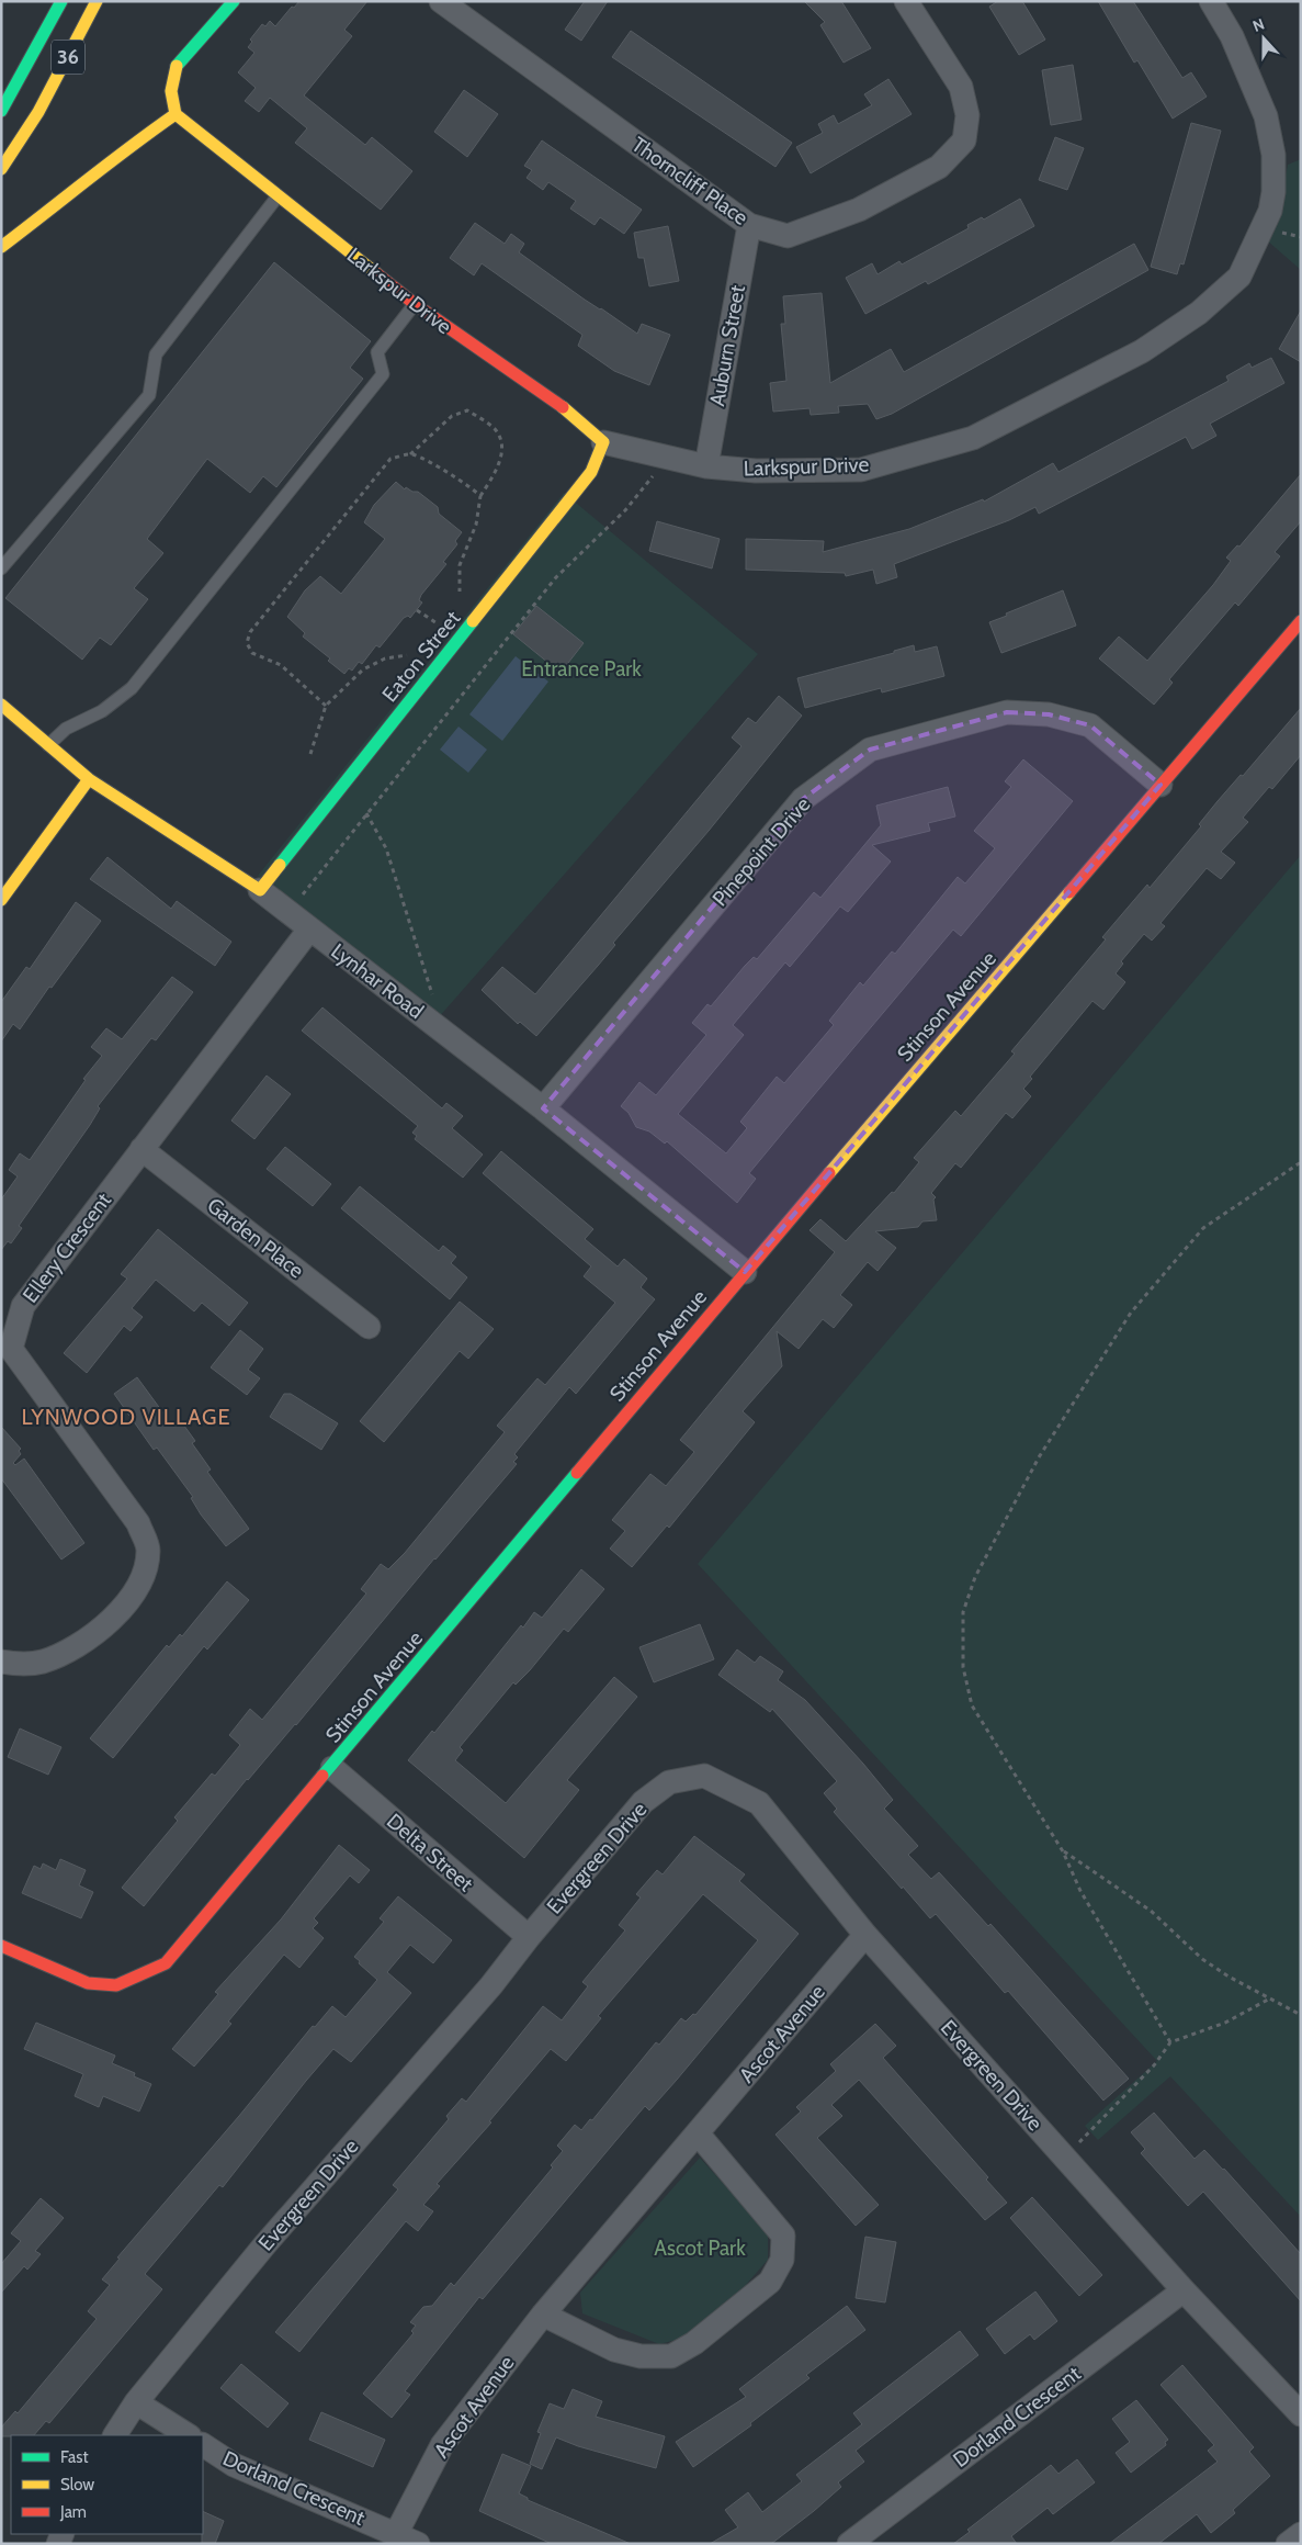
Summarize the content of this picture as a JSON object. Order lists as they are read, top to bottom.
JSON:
{
  "streets": {
    "street": [
      "36",
      "Thorncliff Place",
      "Larkspur Drive",
      "Auburn Street",
      "Eaton Street",
      "Pinepoint Drive",
      "Lynhar Road",
      "Stinson Avenue",
      "Garden Place",
      "Ellery Crescent",
      "Delta Street",
      "Evergreen Drive",
      "Ascot Avenue",
      "Dorland Crescent"
    ]
  },
  "crossings": [
    ["Thorncliff Place", "Auburn Street"],
    ["Larkspur Drive", "Auburn Street"],
    ["Larkspur Drive", "Eaton Street"],
    ["Eaton Street", "Lynhar Road"],
    ["Pinepoint Drive", "Lynhar Road"],
    ["Pinepoint Drive", "Stinson Avenue"],
    ["Lynhar Road", "Stinson Avenue"],
    ["Lynhar Road", "Ellery Crescent"],
    ["Stinson Avenue", "Delta Street"],
    ["Garden Place", "Ellery Crescent"],
    ["Delta Street", "Evergreen Drive"],
    ["Evergreen Drive", "Ascot Avenue"],
    ["Evergreen Drive", "Dorland Crescent"],
    ["Ascot Avenue", "Dorland Crescent"]
  ],
  "districts": ["LYNWOOD VILLAGE"],
  "parks": ["Entrance Park", "Ascot Park"],
  "legend": ["Fast", "Slow", "Jam"],
  "north": "top"
}
